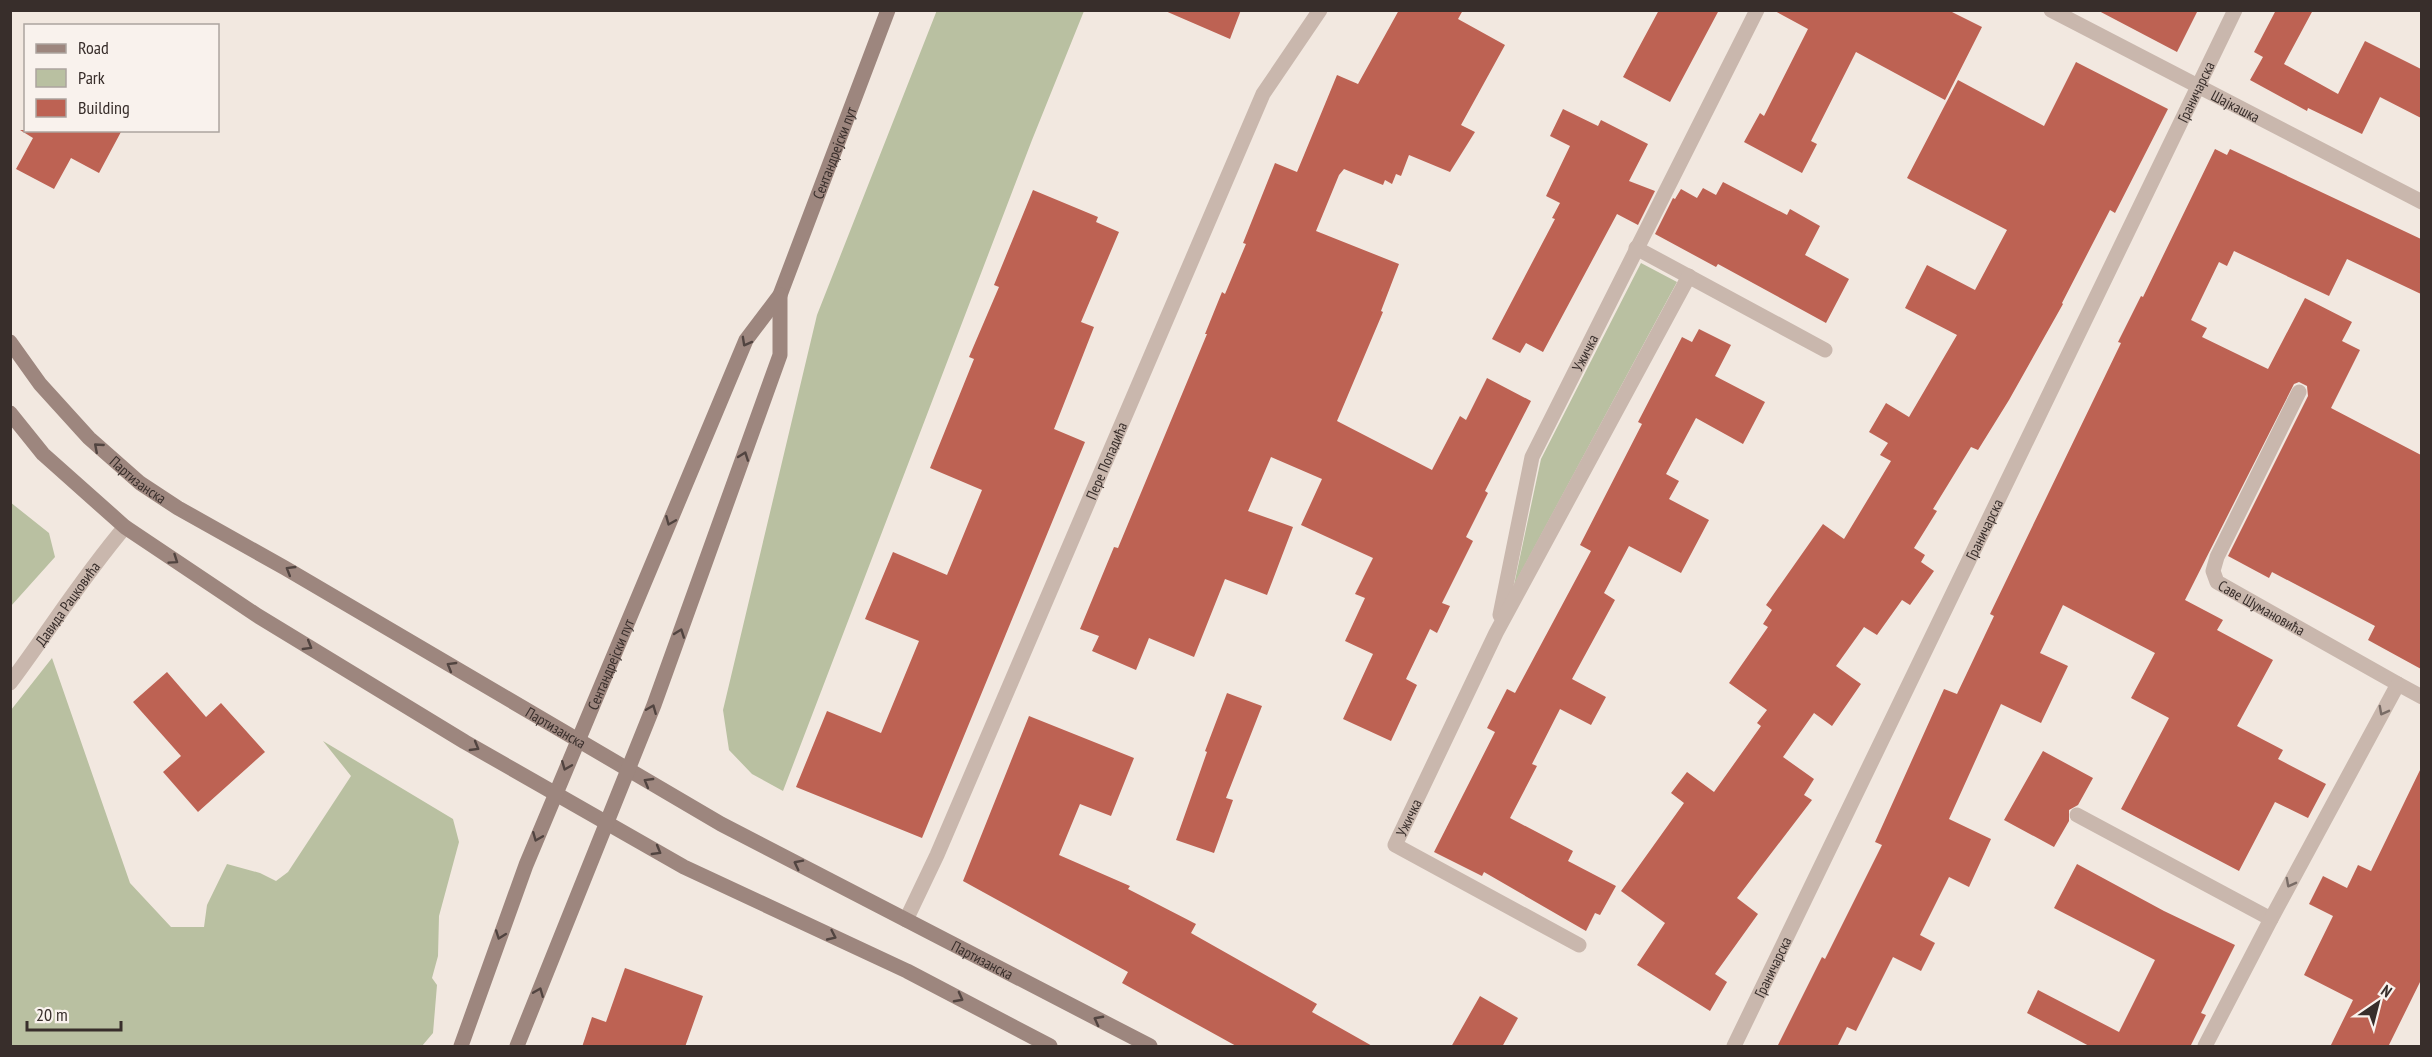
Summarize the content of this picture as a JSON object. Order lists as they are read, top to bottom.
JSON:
{
  "streets": {
    "main road": ["Сентандрејски пут", "Партизанска"],
    "street": [
      "Граничарска",
      "Шајкашка",
      "Ужичка",
      "Пере Попадића",
      "Давида Рацковића",
      "Саве Шумановића"
    ]
  },
  "crossings": [
    ["Граничарска", "Шајкашка"],
    ["Сентандрејски пут", "Партизанска"],
    ["Пере Попадића", "Партизанска"]
  ],
  "legend": ["Road", "Park", "Building"],
  "scale_bar": "20 m",
  "north": "top right"
}
